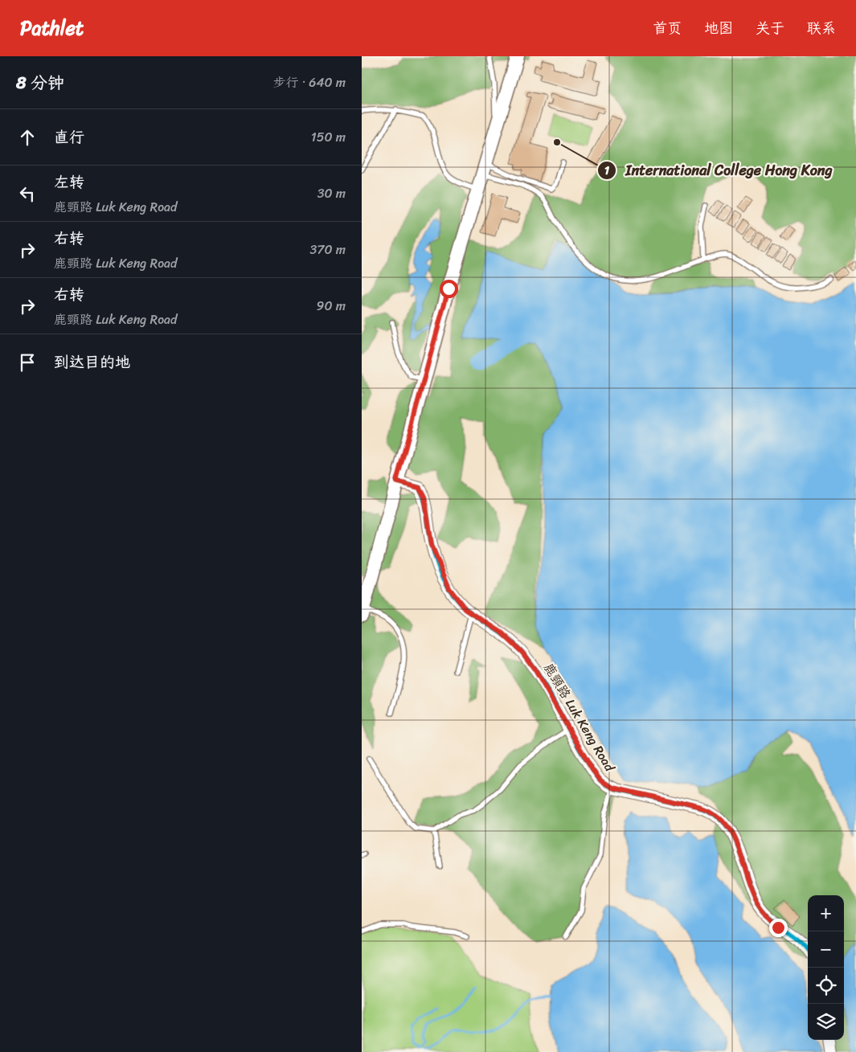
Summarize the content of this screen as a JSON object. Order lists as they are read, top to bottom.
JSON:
{
  "streets": {
    "street": ["鹿頸路 Luk Keng Road"]
  },
  "places": ["International College Hong Kong"],
  "page": {
    "header": "Pathlet",
    "nav": [
      "首页",
      "地图",
      "关于",
      "联系"
    ],
    "heading": ["8 分钟", "步行 · 640 m"],
    "list": [
      ["直行", "150 m"],
      ["左转", "鹿頸路 Luk Keng Road", "30 m"],
      ["右转", "鹿頸路 Luk Keng Road", "370 m"],
      ["右转", "鹿頸路 Luk Keng Road", "90 m"],
      "到达目的地"
    ],
    "map_buttons": ["+", "−"]
  }
}
